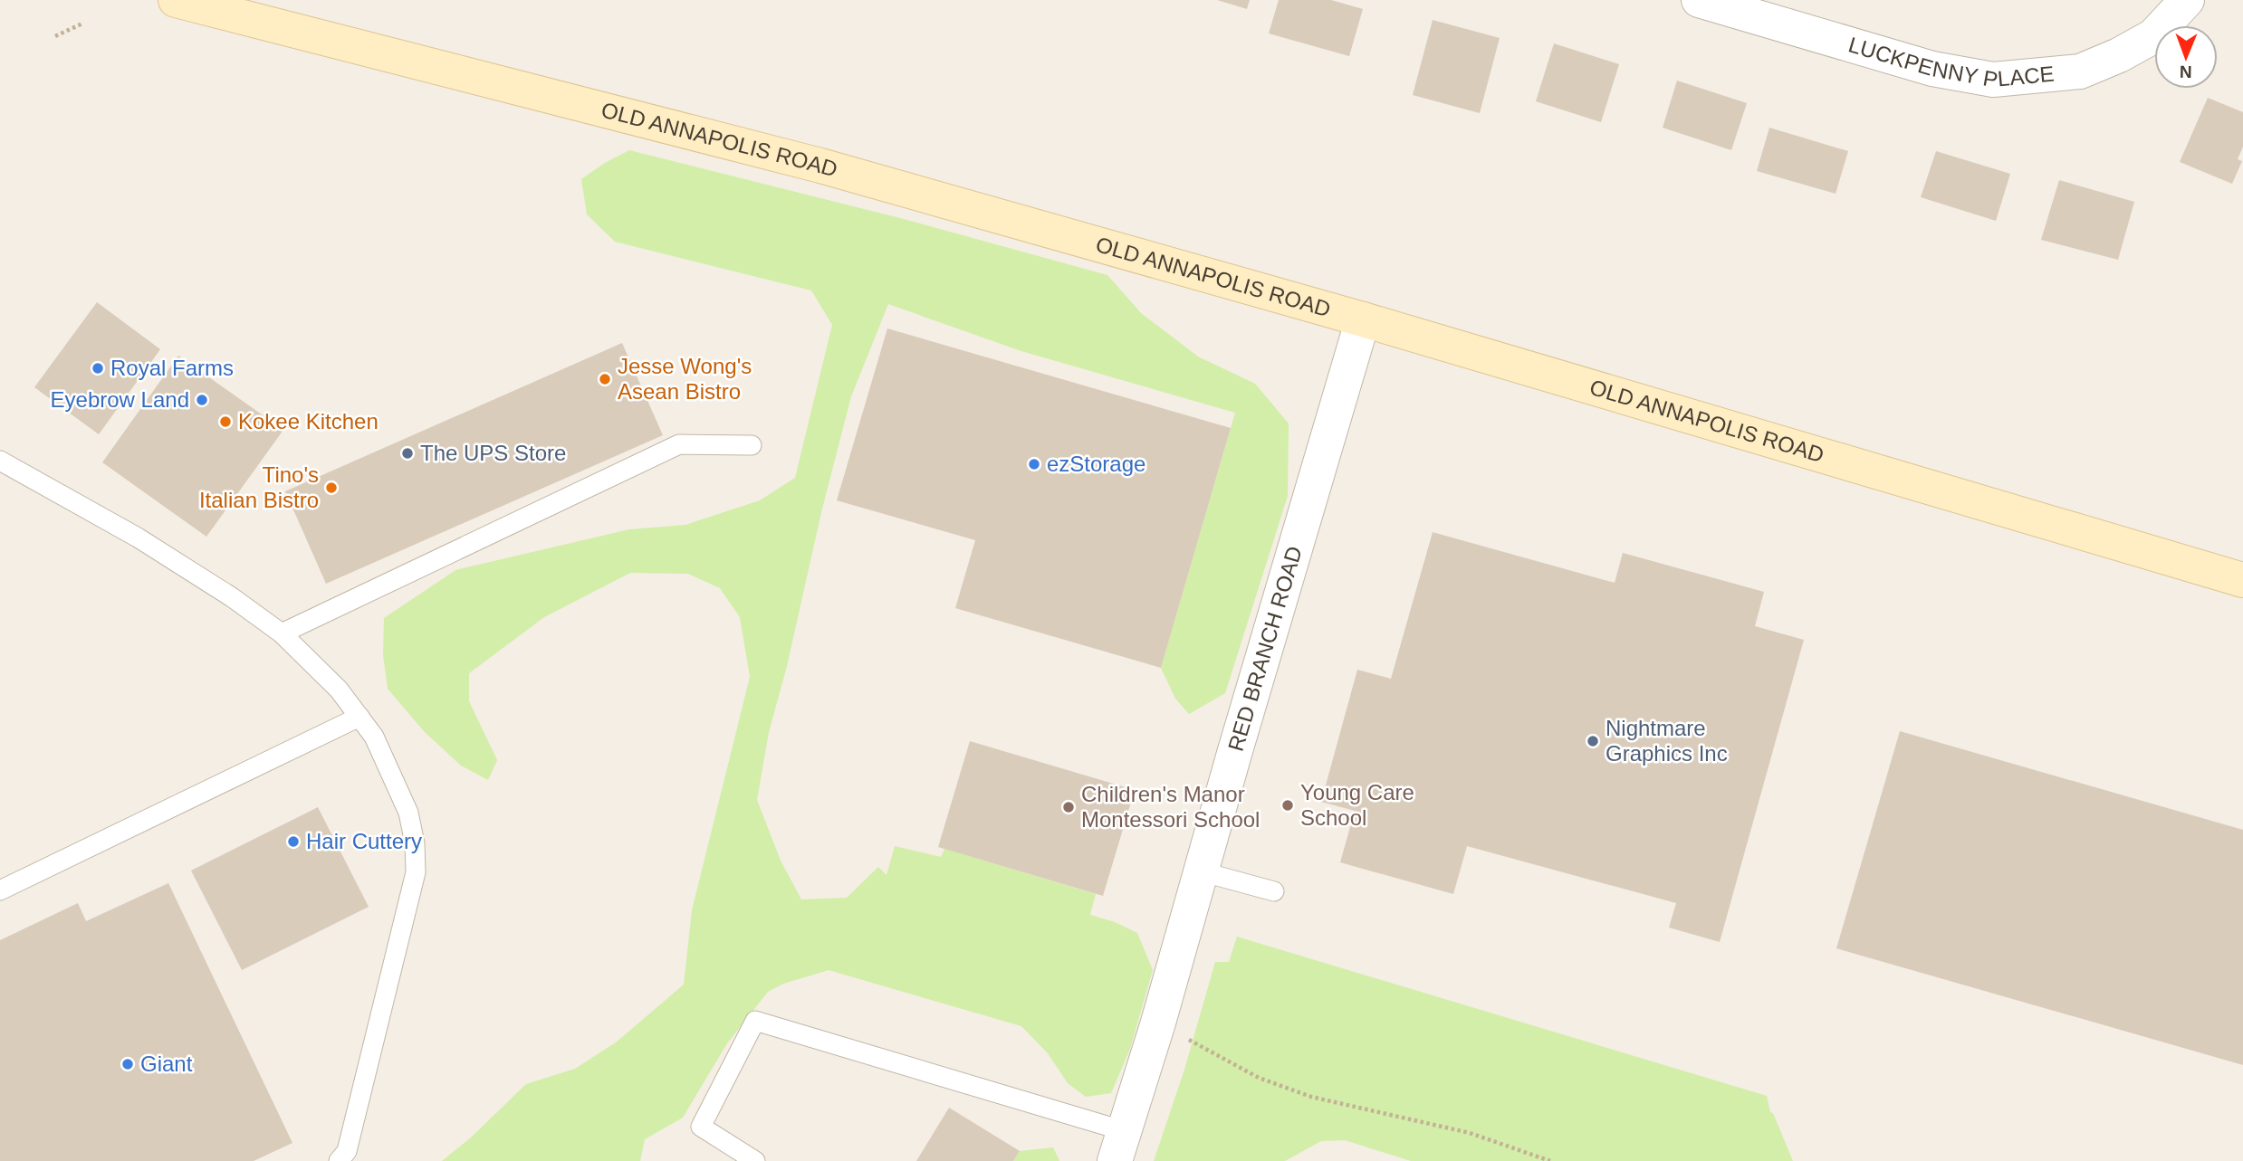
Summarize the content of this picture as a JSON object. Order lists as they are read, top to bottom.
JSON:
{
  "streets": {
    "main road": ["OLD ANNAPOLIS ROAD"],
    "street": ["LUCKPENNY PLACE", "RED BRANCH ROAD"]
  },
  "crossings": [
    ["OLD ANNAPOLIS ROAD", "RED BRANCH ROAD"]
  ],
  "places": [
    "Royal Farms",
    "Jesse Wong's Asean Bistro",
    "Eyebrow Land",
    "Kokee Kitchen",
    "The UPS Store",
    "ezStorage",
    "Tino's Italian Bistro",
    "Nightmare Graphics Inc",
    "Young Care School",
    "Children's Manor Montessori School",
    "Hair Cuttery",
    "Giant"
  ],
  "north": "bottom"
}
